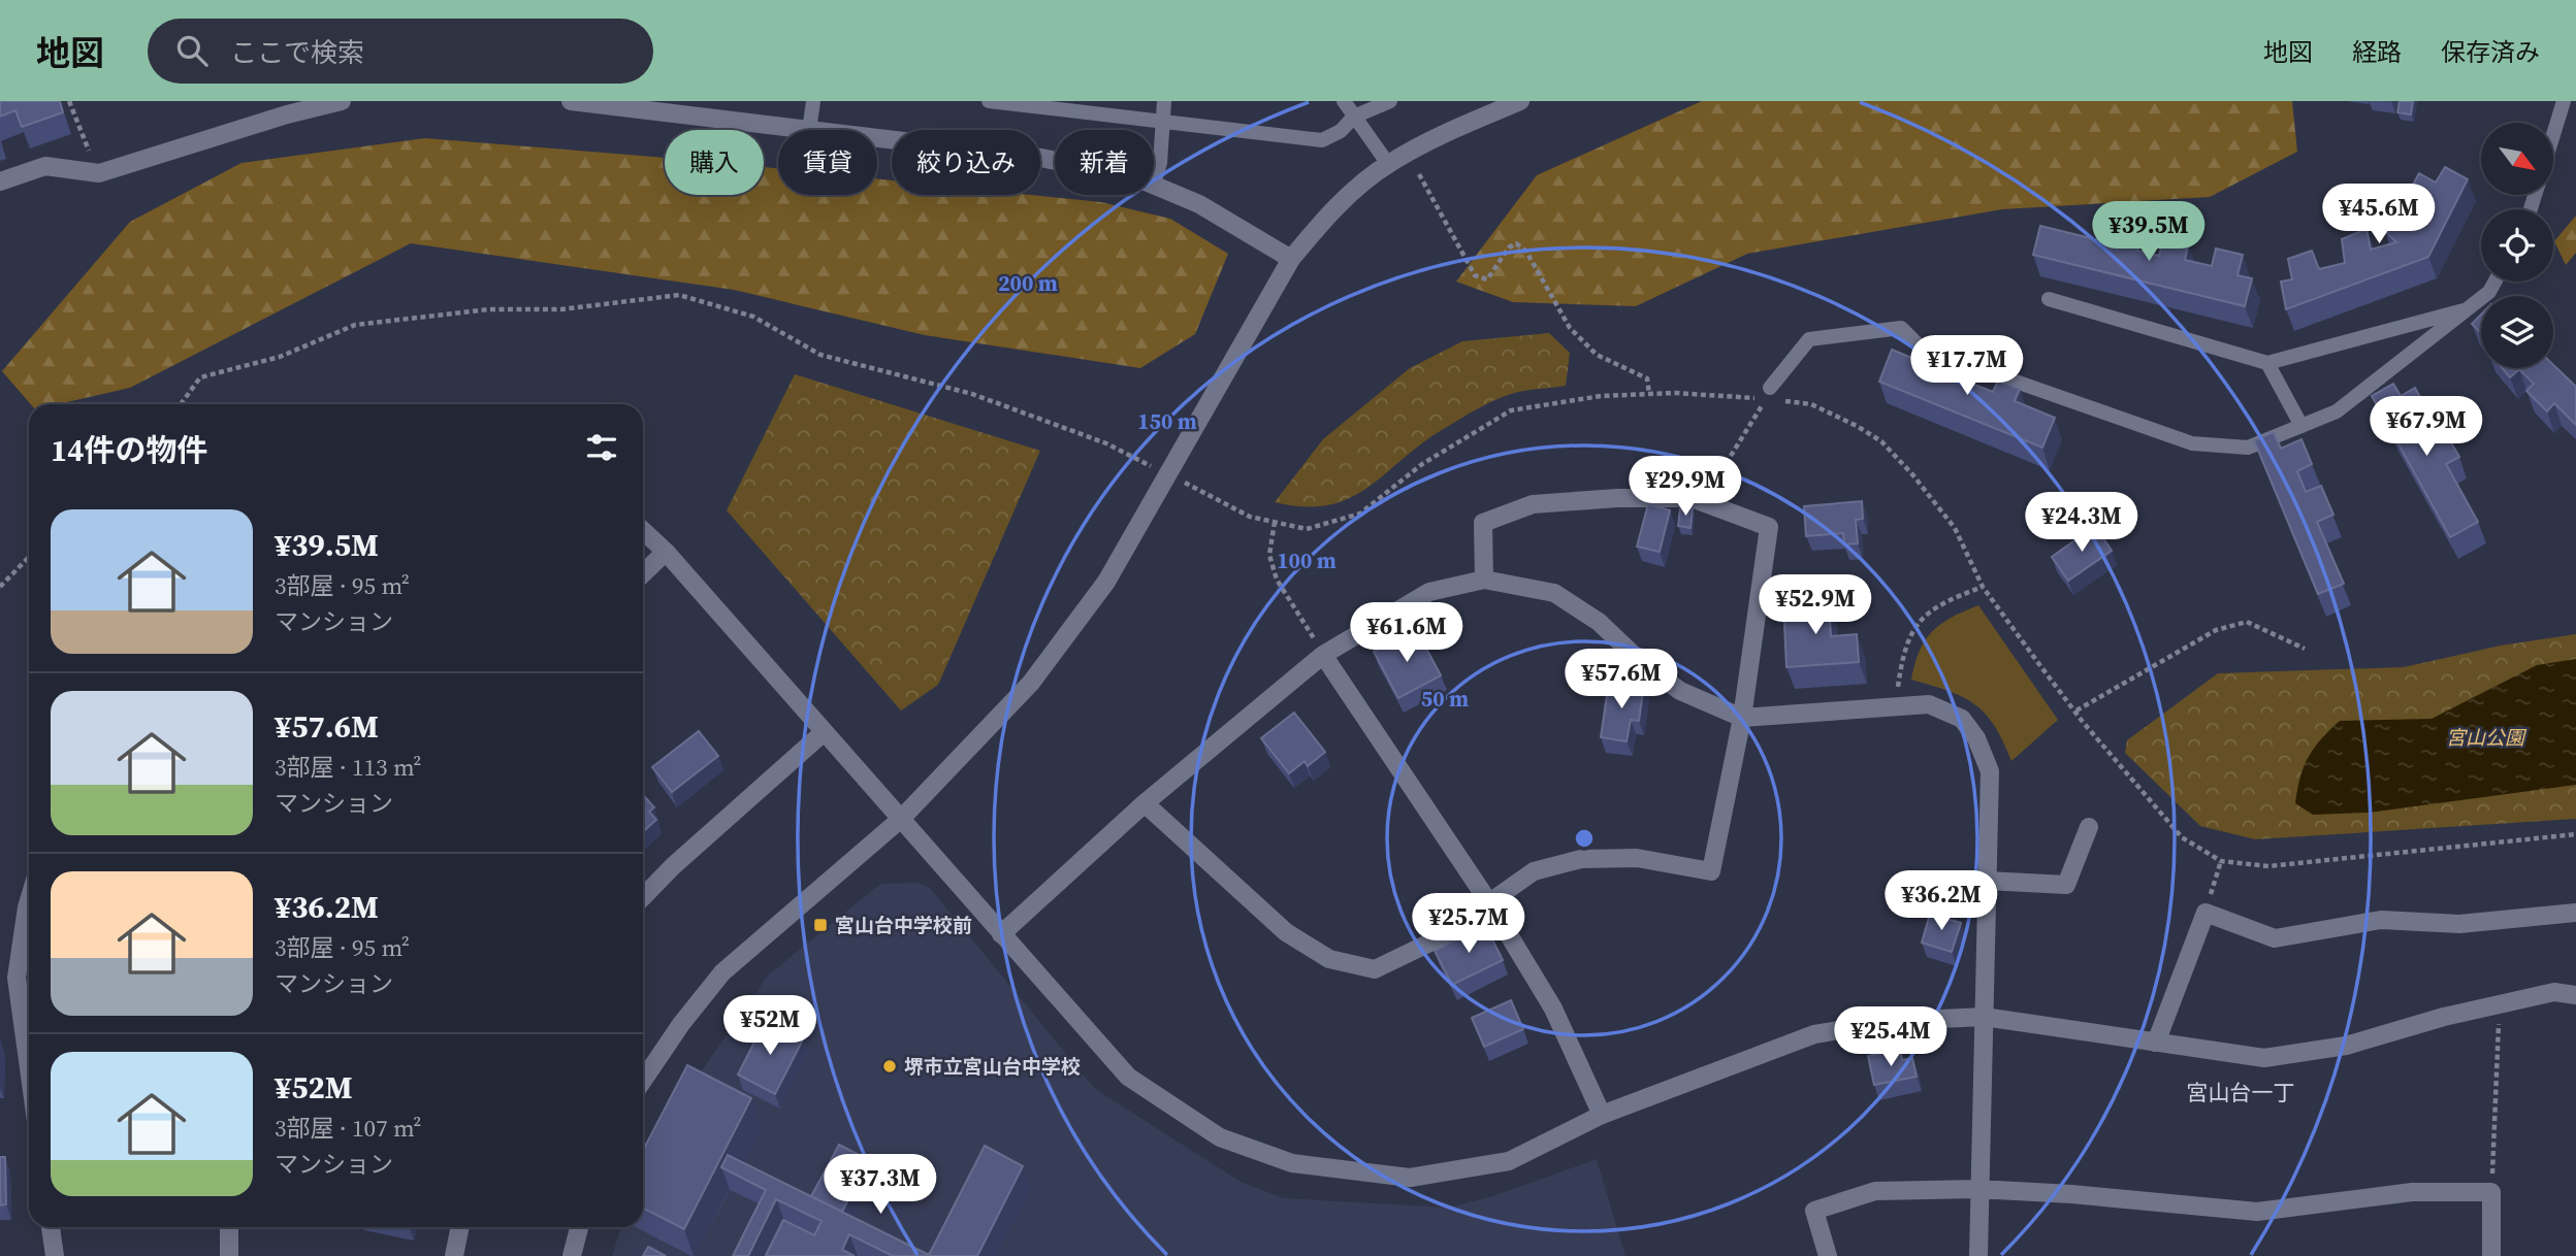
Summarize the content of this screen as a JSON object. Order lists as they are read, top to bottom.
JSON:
{
  "districts": ["宮山台一丁"],
  "parks": ["宮山公園"],
  "places": {
    "transit": ["宮山台中学校前"],
    "other": ["堺市立宮山台中学校"]
  },
  "north": "bottom right",
  "page": {
    "header": "地図",
    "search": "ここで検索",
    "nav": ["地図", "経路", "保存済み"],
    "chip": [
      "購入",
      "賃貸",
      "絞り込み",
      "新着"
    ],
    "price": [
      "¥45.6M",
      "¥39.5M",
      "¥17.7M",
      "¥67.9M",
      "¥29.9M",
      "¥24.3M",
      "¥52.9M",
      "¥61.6M",
      "¥57.6M",
      "¥36.2M",
      "¥25.7M",
      "¥52M",
      "¥25.4M",
      "¥37.3M"
    ],
    "heading": "14件の物件",
    "list": [
      {
        "name": "¥39.5M",
        "note": "3部屋 · 95 m² · マンション"
      },
      {
        "name": "¥57.6M",
        "note": "3部屋 · 113 m² · マンション"
      },
      {
        "name": "¥36.2M",
        "note": "3部屋 · 95 m² · マンション"
      },
      {
        "name": "¥52M",
        "note": "3部屋 · 107 m² · マンション"
      }
    ]
  },
  "rings": [
    "200 m",
    "150 m",
    "100 m",
    "50 m"
  ]
}
